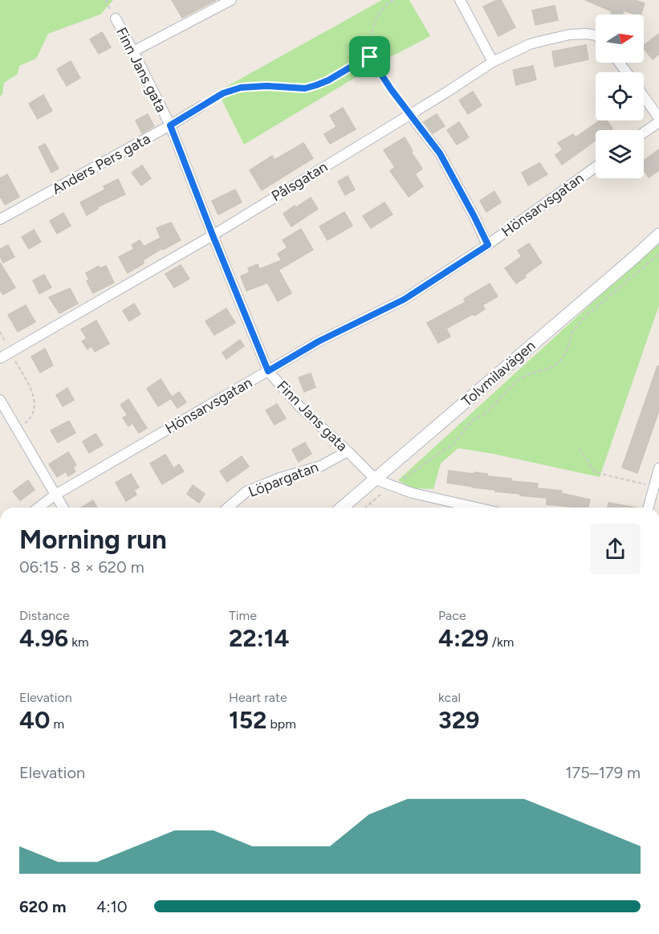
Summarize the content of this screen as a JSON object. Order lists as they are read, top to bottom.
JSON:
{
  "streets": {
    "street": [
      "Finn Jans gata",
      "Anders Pers gata",
      "Pålsgatan",
      "Hönsarvsgatan",
      "Tolvmilavägen",
      "Löpargatan"
    ]
  },
  "crossings": [
    ["Finn Jans gata", "Anders Pers gata"],
    ["Finn Jans gata", "Pålsgatan"],
    ["Finn Jans gata", "Hönsarvsgatan"],
    ["Finn Jans gata", "Tolvmilavägen"],
    ["Finn Jans gata", "Löpargatan"]
  ],
  "north": "right",
  "page": {
    "heading": ["Morning run", "06:15 · 8 × 620 m"],
    "stats": [
      ["Distance", "4.96 km"],
      ["Time", "22:14"],
      ["Pace", "4:29 /km"],
      ["Elevation", "40 m"],
      ["Heart rate", "152 bpm"],
      ["kcal", "329"]
    ],
    "chart": ["Elevation", "175–179 m"],
    "list": [
      {
        "name": "620 m",
        "note": "4:10"
      }
    ]
  }
}
